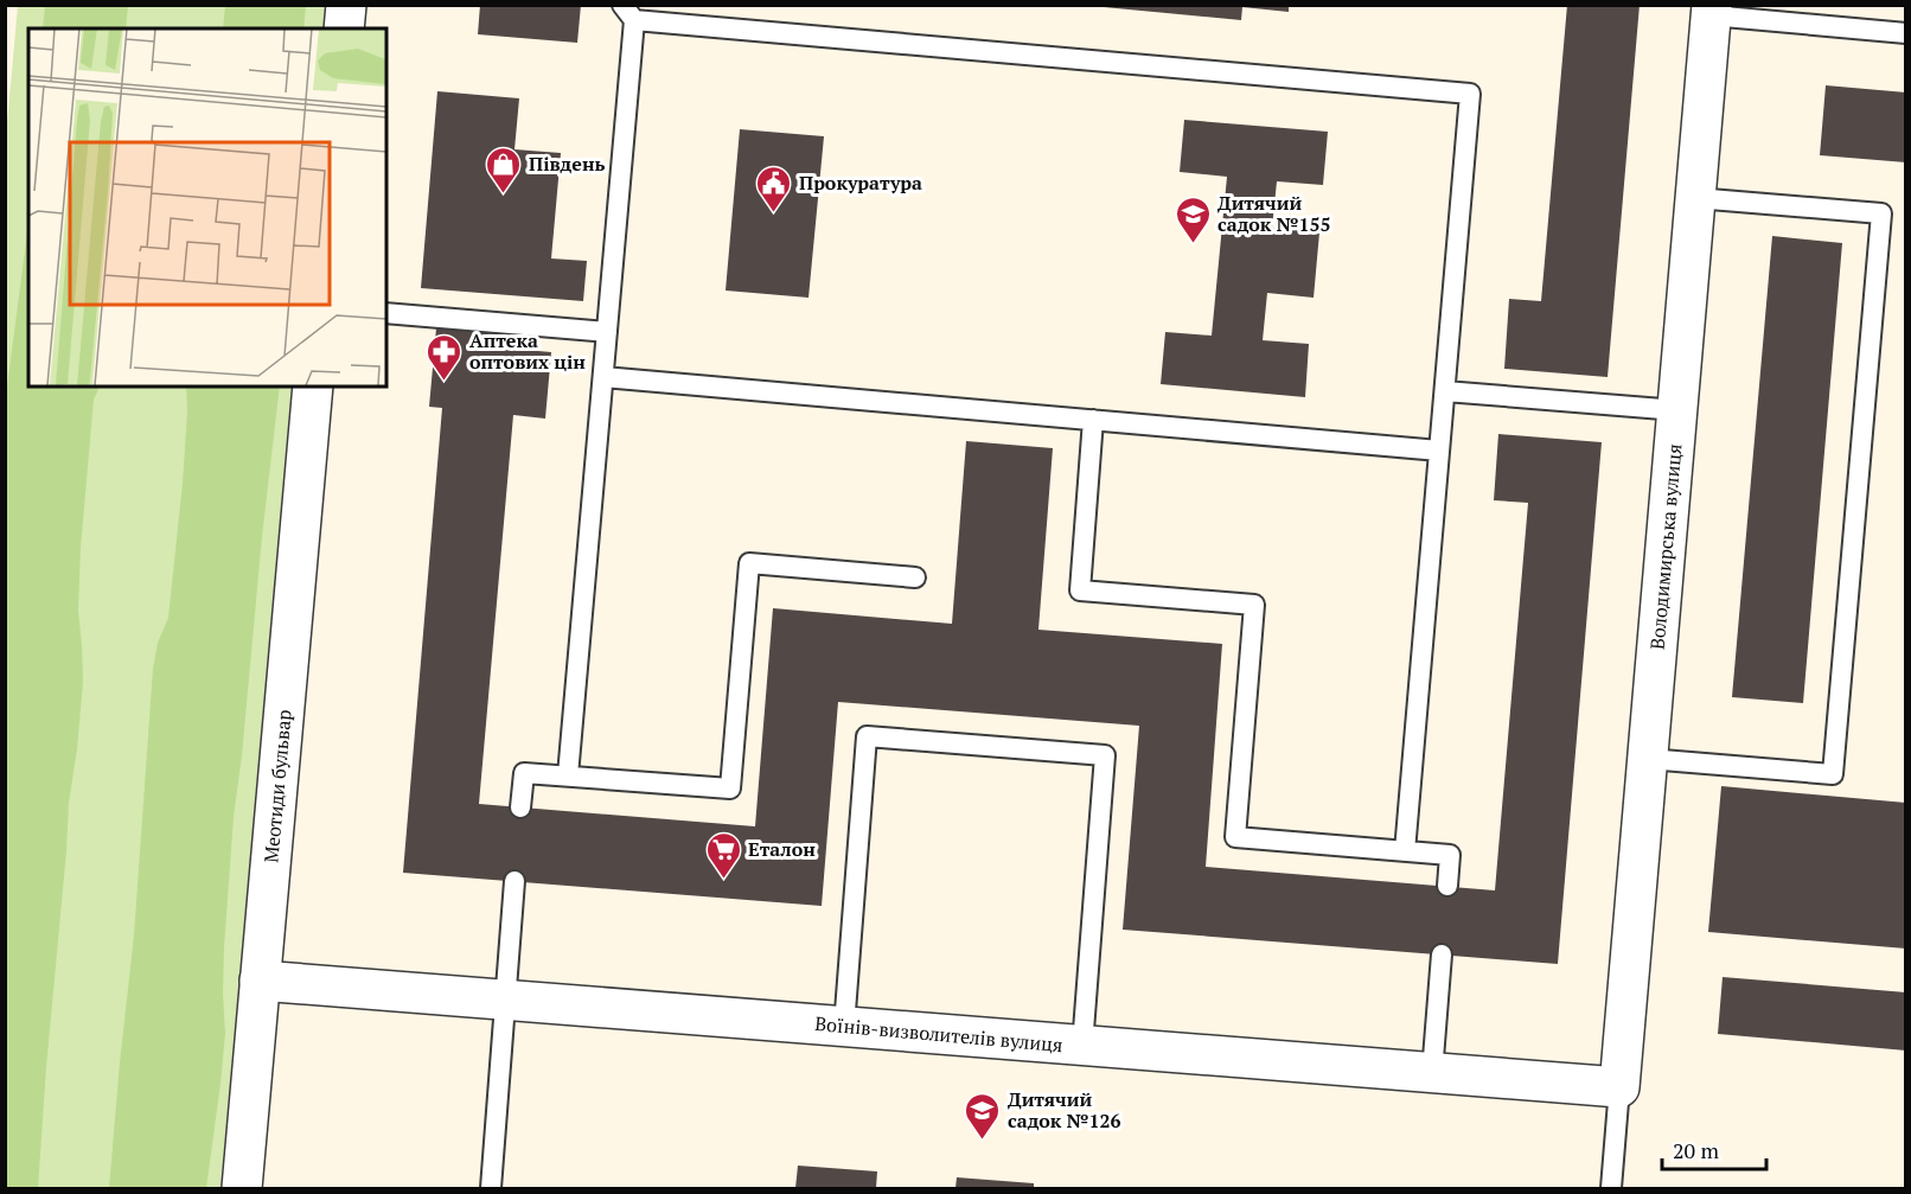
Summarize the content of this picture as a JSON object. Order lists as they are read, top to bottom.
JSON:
{
  "streets": {
    "street": ["Володимирська вулиця", "Меотиди бульвар", "Воїнів-визволителів вулиця"]
  },
  "crossings": [
    ["Володимирська вулиця", "Воїнів-визволителів вулиця"],
    ["Меотиди бульвар", "Воїнів-визволителів вулиця"]
  ],
  "places": {
    "shop": ["Південь"],
    "public building": ["Прокуратура"],
    "school or university": ["Дитячий садок №155", "Дитячий садок №126"],
    "pharmacy": ["Аптека оптових цін"],
    "supermarket": ["Еталон"]
  },
  "scale_bar": "20 m"
}
